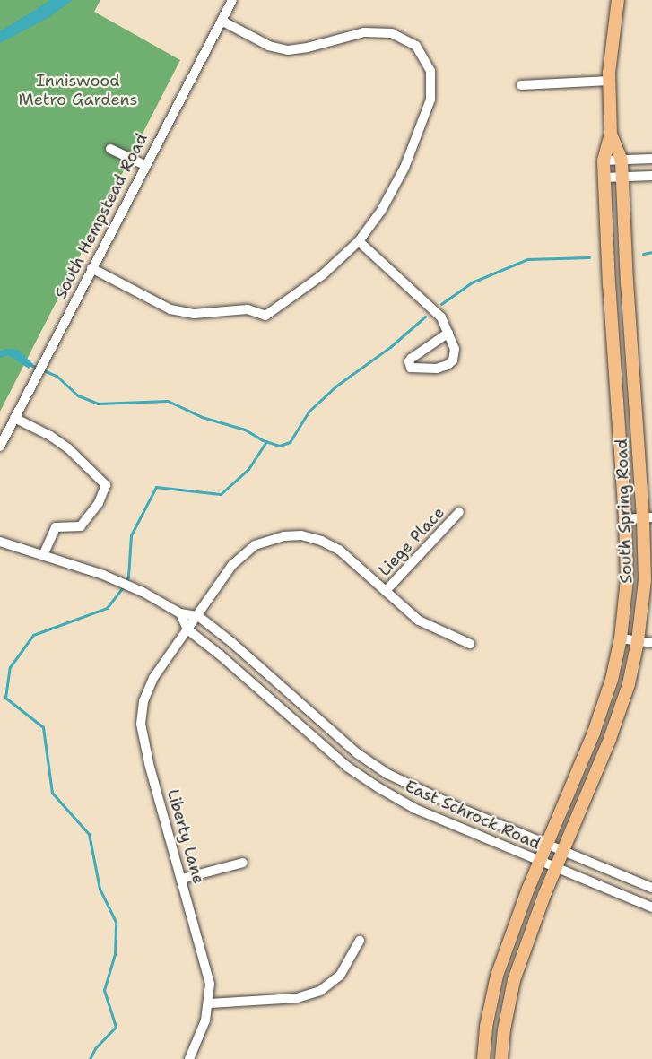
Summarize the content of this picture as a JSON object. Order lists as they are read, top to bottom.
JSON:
{
  "streets": {
    "main road": ["South Spring Road"],
    "street": [
      "South Hempstead Road",
      "Liege Place",
      "East Schrock Road",
      "Liberty Lane"
    ]
  },
  "crossings": [
    ["South Spring Road", "East Schrock Road"],
    ["Liege Place", "Liberty Lane"],
    ["East Schrock Road", "Liberty Lane"]
  ],
  "parks": ["Inniswood Metro Gardens"]
}
